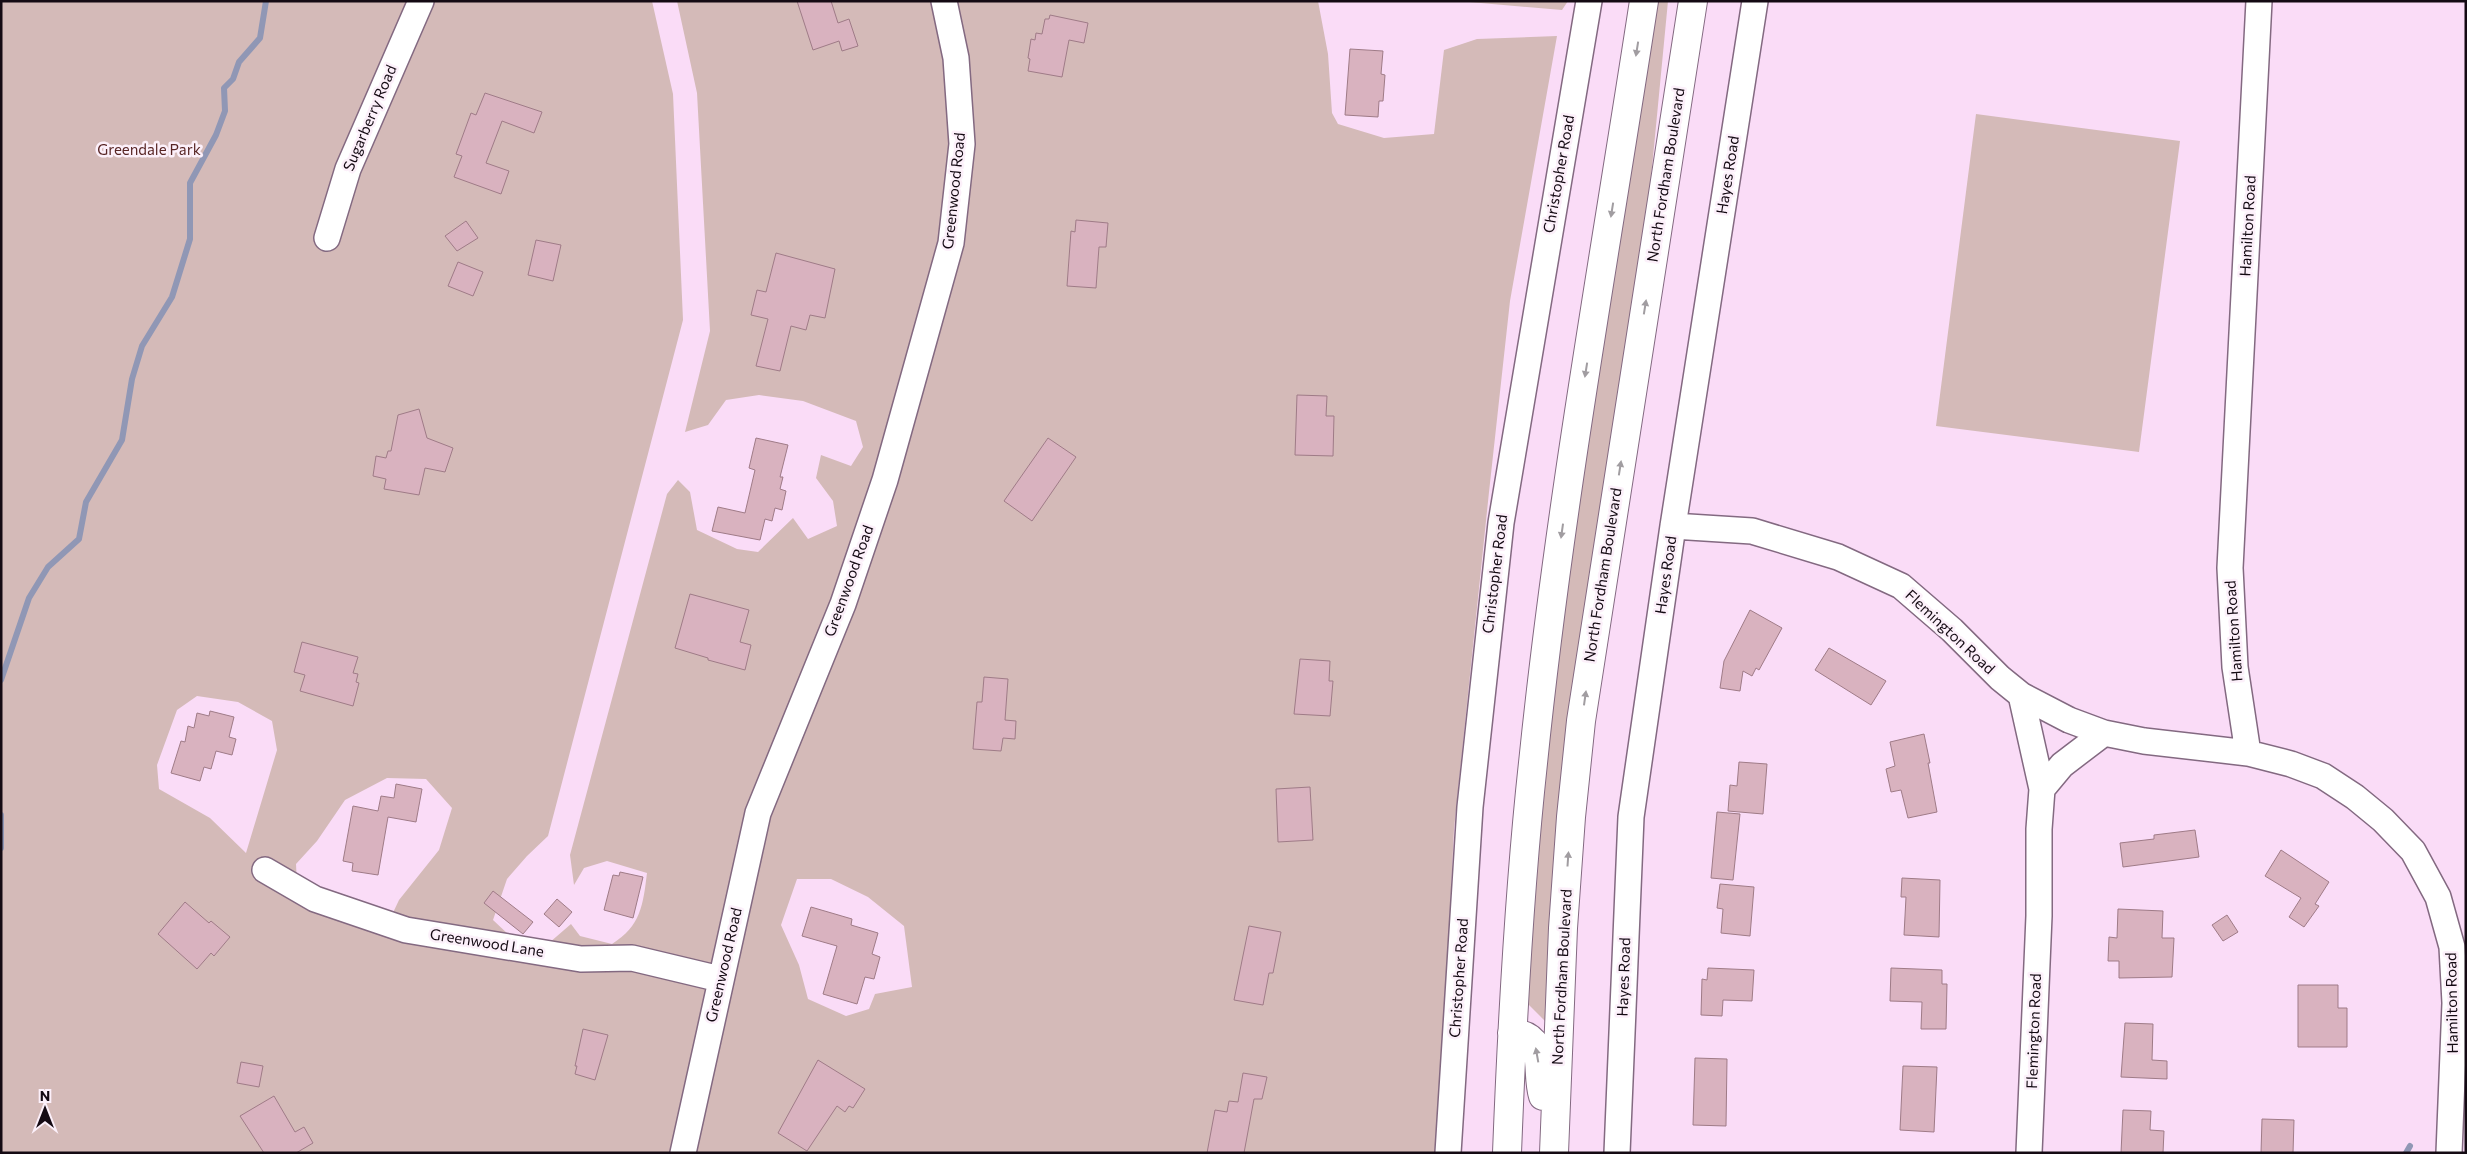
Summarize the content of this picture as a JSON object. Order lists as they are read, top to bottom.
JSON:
{
  "streets": {
    "highway": ["North Fordham Boulevard"],
    "street": [
      "Sugarberry Road",
      "Christopher Road",
      "Hayes Road",
      "Greenwood Road",
      "Hamilton Road",
      "Flemington Road",
      "Greenwood Lane"
    ]
  },
  "crossings": [
    ["Hayes Road", "Flemington Road"],
    ["Greenwood Road", "Greenwood Lane"],
    ["Hamilton Road", "Flemington Road"]
  ],
  "parks": ["Greendale Park"],
  "north": "top"
}
